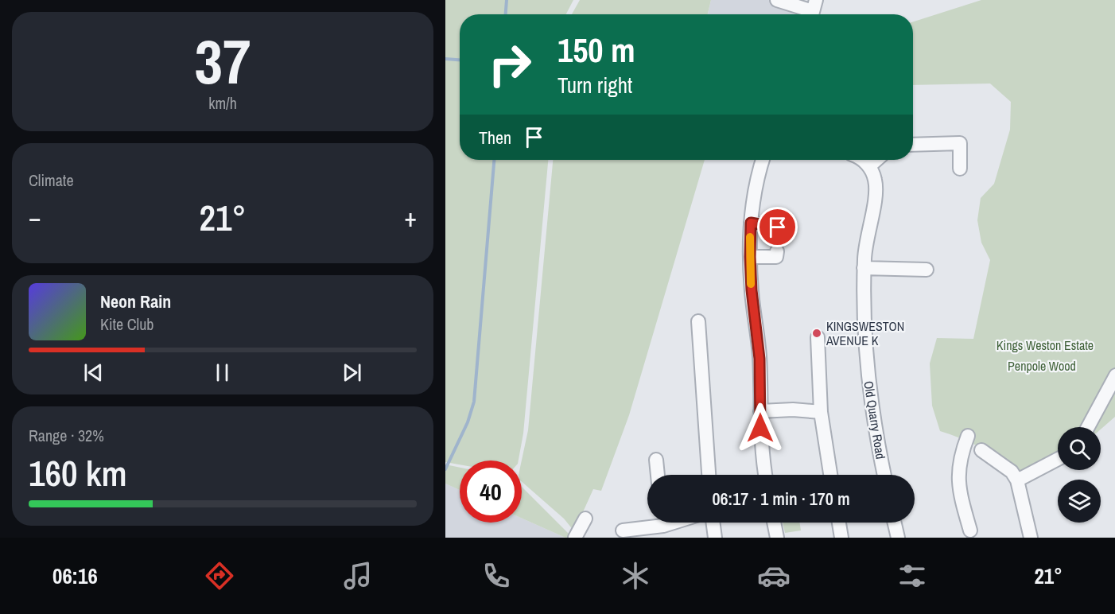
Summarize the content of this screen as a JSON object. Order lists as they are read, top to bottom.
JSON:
{
  "streets": {
    "street": ["Old Quarry Road"]
  },
  "parks": ["Kings Weston Estate", "Penpole Wood"],
  "places": ["KINGSWESTON AVENUE K"],
  "page": {
    "tile": [
      ["37", "km/h"],
      "Climate",
      ["Range · 32%", "160 km"]
    ],
    "turn": ["150 m", "Turn right"],
    "then": "Then",
    "heat": ["−", "21°", "+"],
    "song": ["Neon Rain", "Kite Club"],
    "limit": "40",
    "trip": "06:17 · 1 min · 170 m",
    "tabs": ["06:16", "21°"]
  }
}
